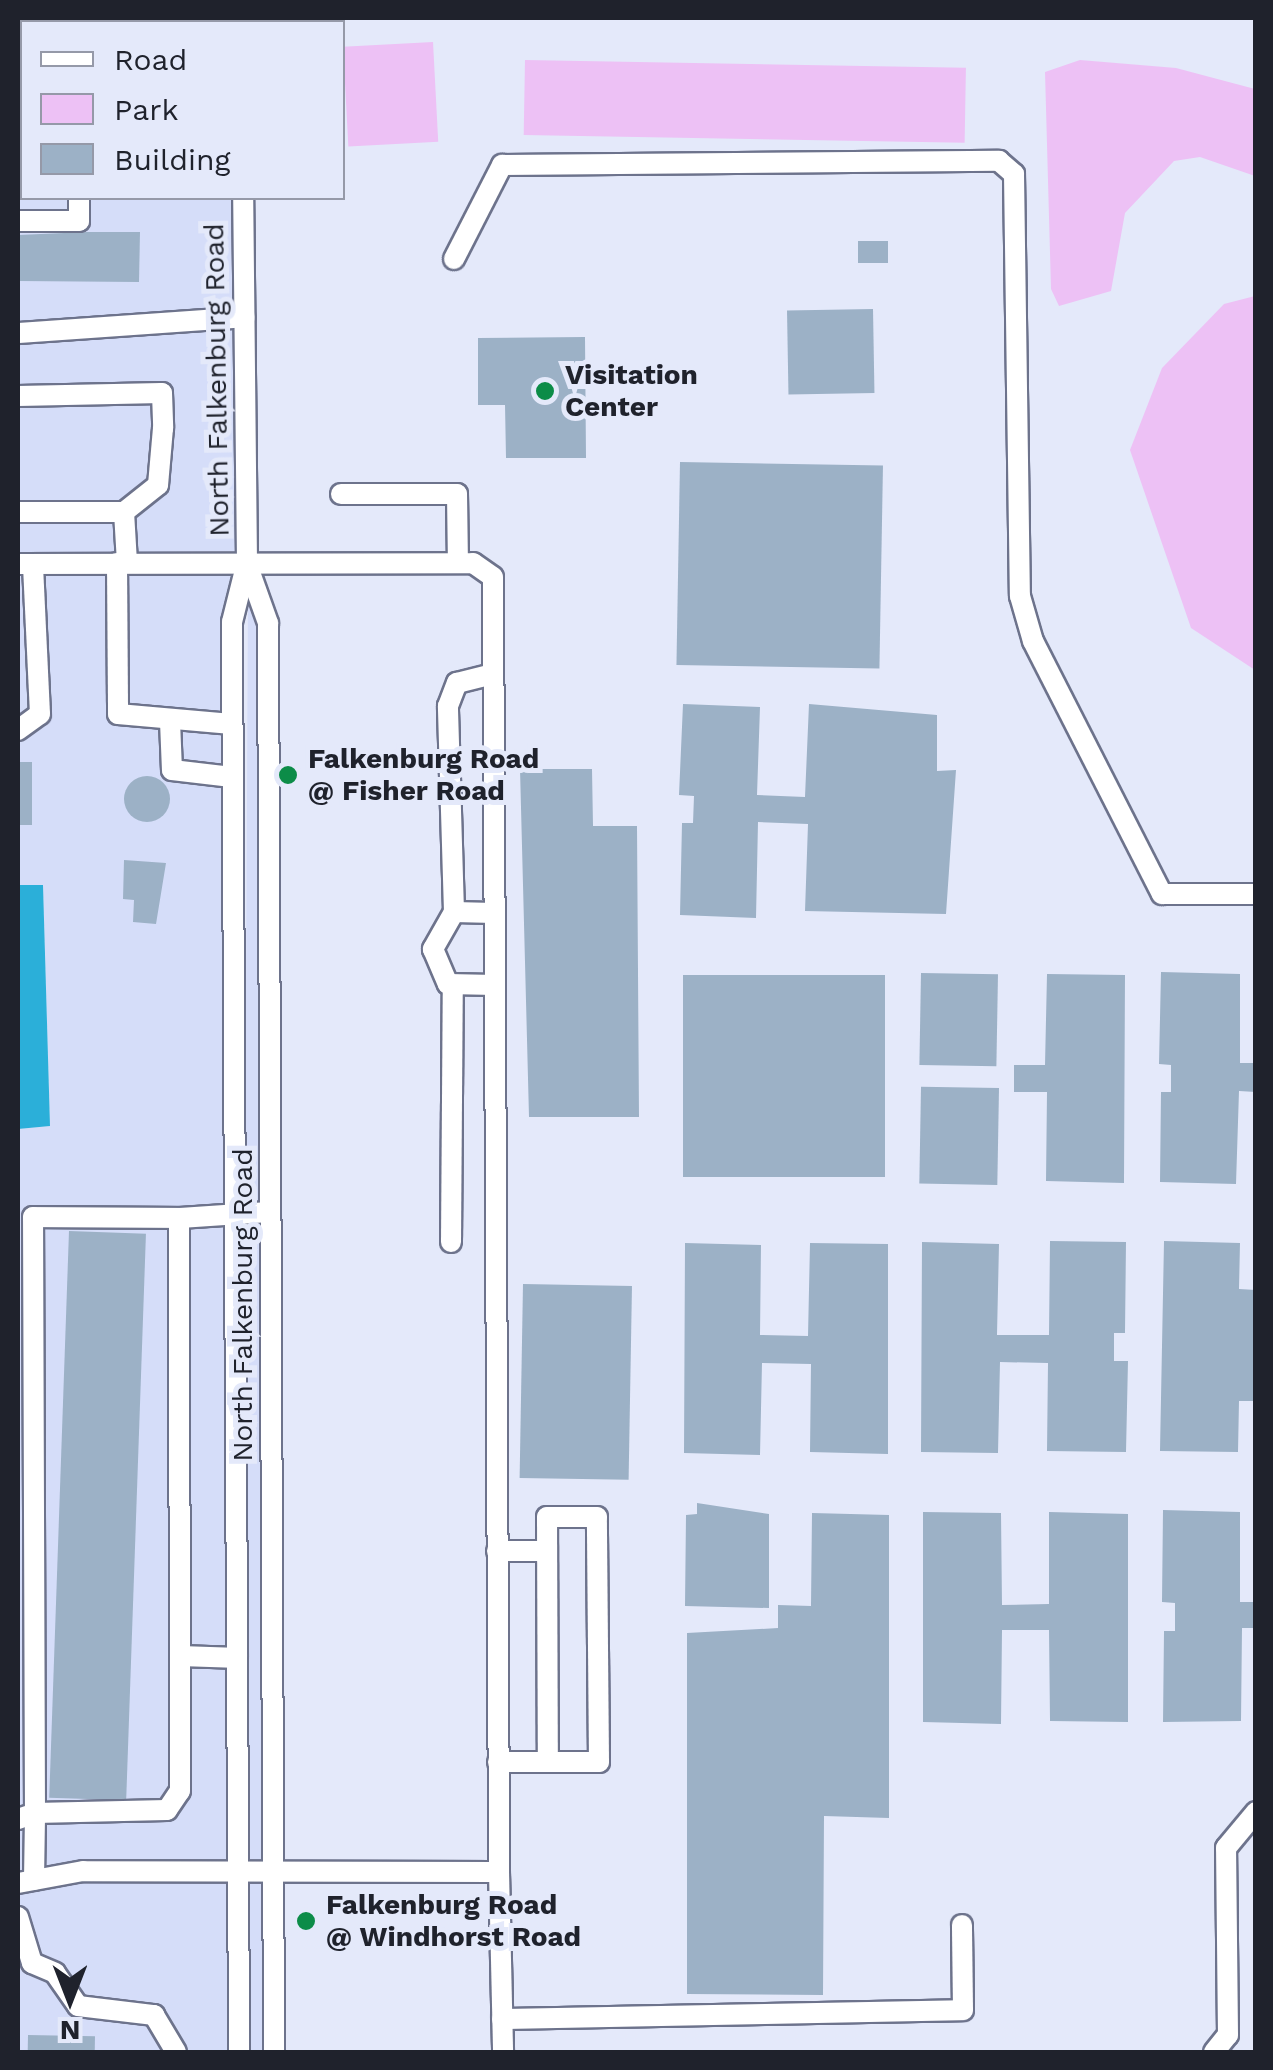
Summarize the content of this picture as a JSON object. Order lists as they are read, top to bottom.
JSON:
{
  "streets": {
    "street": ["North Falkenburg Road"]
  },
  "places": ["Visitation Center", "Falkenburg Road @ Fisher Road", "Falkenburg Road @ Windhorst Road"],
  "legend": ["Road", "Park", "Building"],
  "north": "bottom"
}
